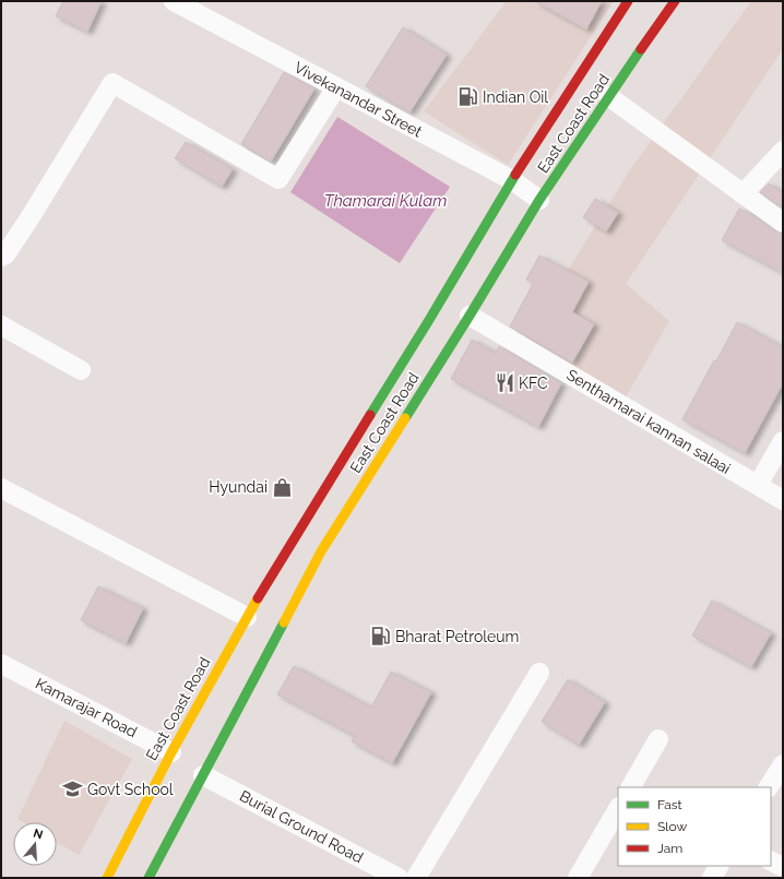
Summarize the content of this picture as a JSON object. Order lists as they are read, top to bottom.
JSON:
{
  "streets": {
    "main road": ["East Coast Road"],
    "street": [
      "Vivekanandar Street",
      "Senthamarai kannan salaai",
      "Kamarajar Road",
      "Burial Ground Road"
    ]
  },
  "crossings": [
    ["Vivekanandar Street", "East Coast Road"],
    ["East Coast Road", "Senthamarai kannan salaai"],
    ["East Coast Road", "Kamarajar Road"],
    ["East Coast Road", "Burial Ground Road"]
  ],
  "water": ["Thamarai Kulam"],
  "places": {
    "fuel station": ["Indian Oil", "Bharat Petroleum"],
    "restaurant": ["KFC"],
    "shop": ["Hyundai"],
    "school or university": ["Govt School"]
  },
  "legend": ["Fast", "Slow", "Jam"],
  "north": "top"
}
